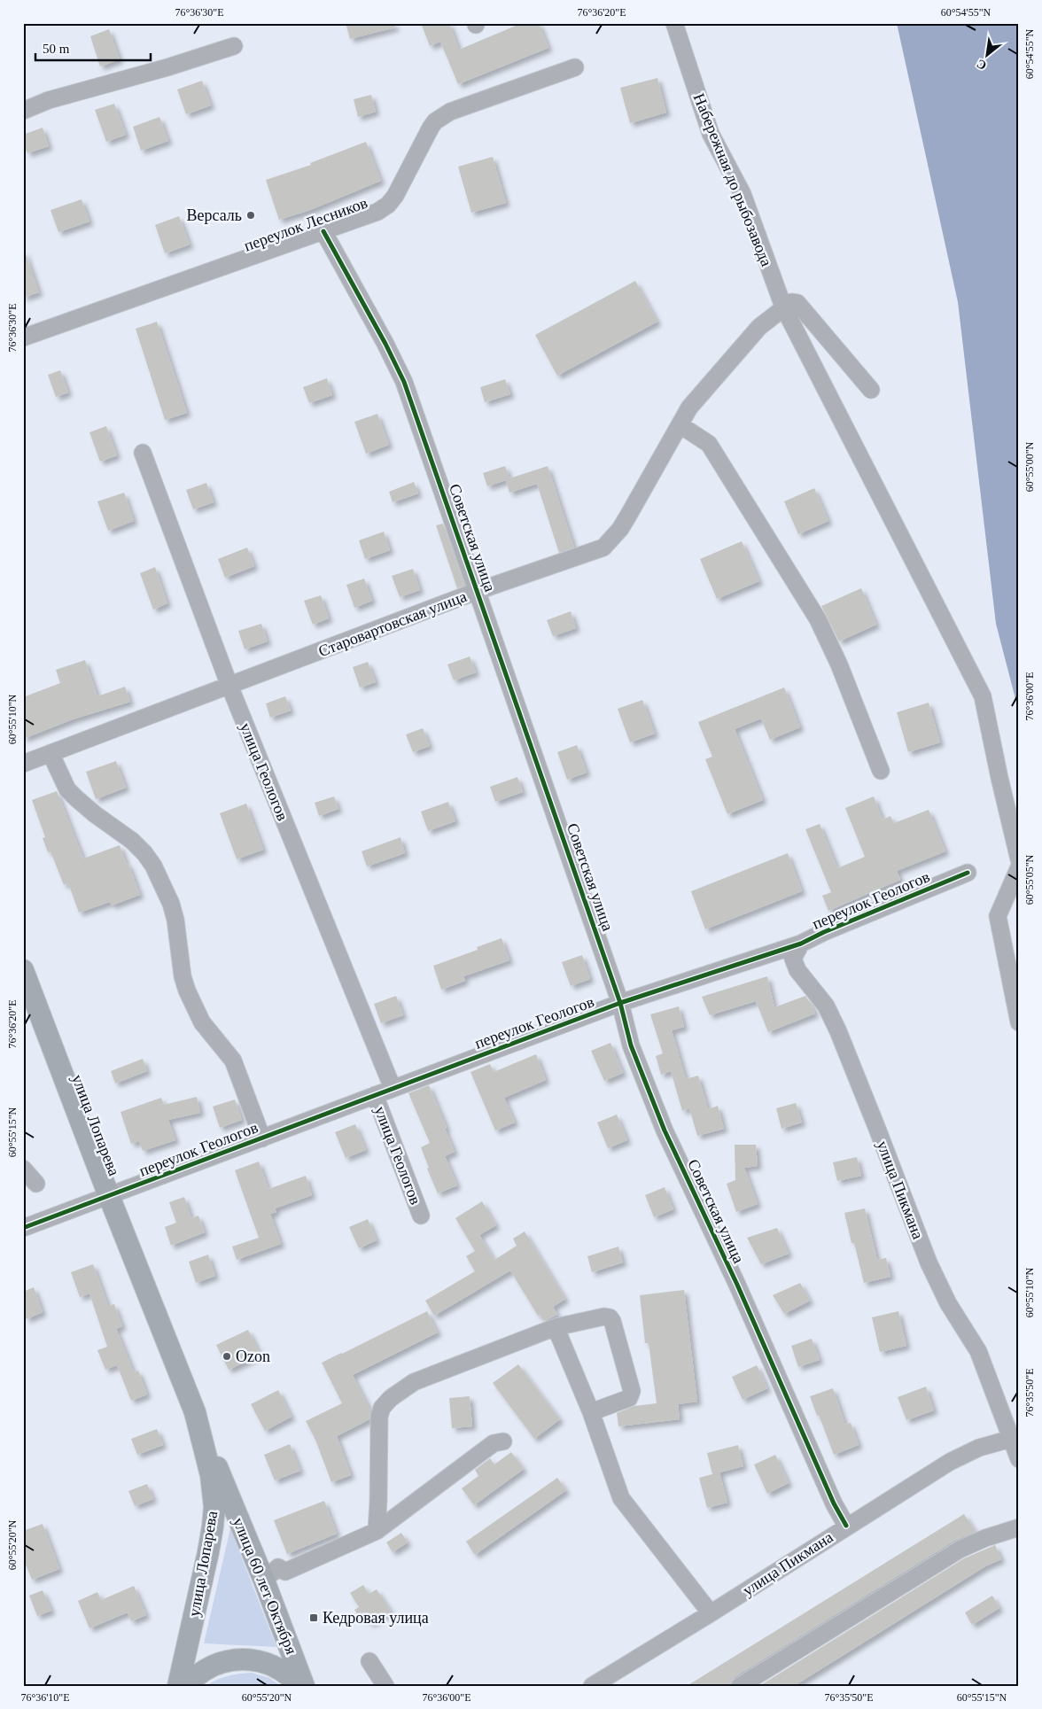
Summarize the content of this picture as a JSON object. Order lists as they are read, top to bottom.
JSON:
{
  "streets": {
    "main road": ["улица Лопарева", "улица 60 лет Октября"],
    "street": [
      "Набережная до рыбозавода",
      "переулок Лесников",
      "Советская улица",
      "Старовартовская улица",
      "улица Геологов",
      "переулок Геологов",
      "улица Пикмана"
    ]
  },
  "crossings": [
    ["Набережная до рыбозавода", "Старовартовская улица"],
    ["переулок Лесников", "Советская улица"],
    ["Советская улица", "Старовартовская улица"],
    ["Советская улица", "переулок Геологов"],
    ["Советская улица", "улица Пикмана"],
    ["Старовартовская улица", "улица Геологов"],
    ["улица Геологов", "переулок Геологов"],
    ["переулок Геологов", "улица Лопарева"],
    ["переулок Геологов", "улица Пикмана"],
    ["улица Лопарева", "улица 60 лет Октября"]
  ],
  "places": {
    "other": ["Версаль", "Ozon"],
    "transit": ["Кедровая улица"]
  },
  "scale_bar": "50 m",
  "north": "bottom left",
  "coordinates": [
    "76°36'30\"E",
    "76°36'20\"E",
    "60°54'55\"N",
    "60°55'00\"N",
    "76°36'00\"E",
    "60°55'10\"N",
    "60°55'05\"N",
    "60°55'15\"N",
    "76°35'50\"E",
    "60°55'20\"N",
    "76°36'10\"E"
  ]
}
